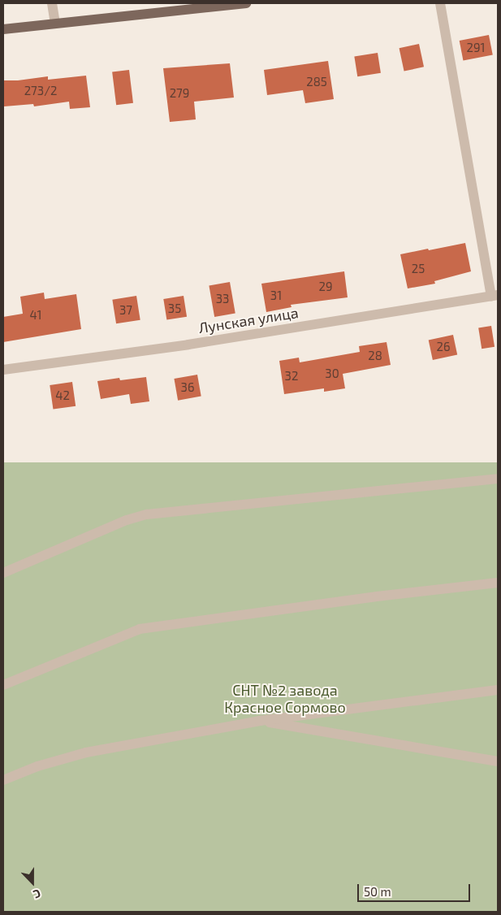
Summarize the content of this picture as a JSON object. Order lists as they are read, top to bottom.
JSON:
{
  "streets": {
    "street": ["Лунская улица"]
  },
  "parks": ["СНТ №2 завода Красное Сормово"],
  "house_numbers": [
    "291",
    "285",
    "273/2",
    "279",
    "25",
    "29",
    "31",
    "33",
    "35",
    "37",
    "41",
    "26",
    "28",
    "30",
    "32",
    "36",
    "42"
  ],
  "scale_bar": "50 m",
  "north": "bottom"
}
